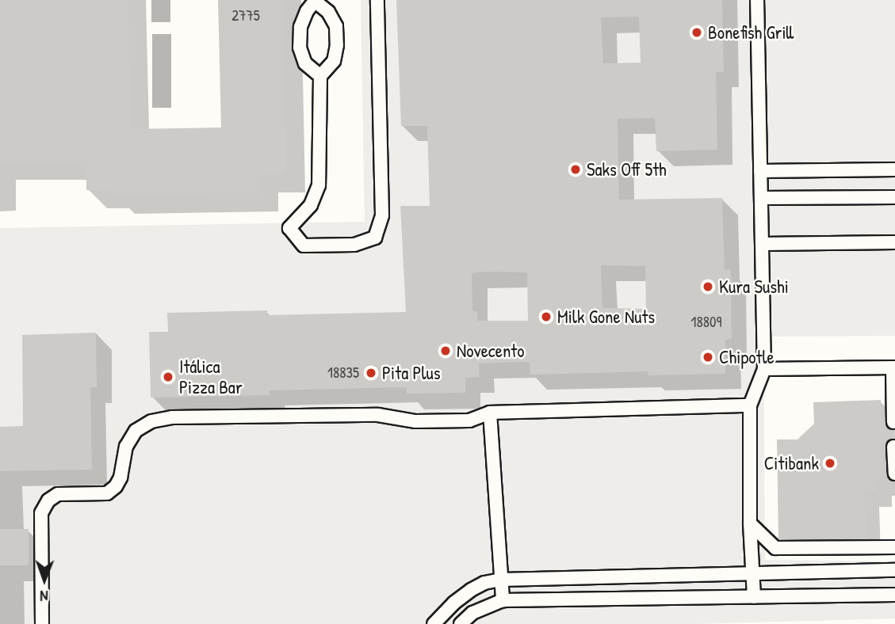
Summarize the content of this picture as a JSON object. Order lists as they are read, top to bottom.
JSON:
{
  "places": [
    "Bonefish Grill",
    "Saks Off 5th",
    "Kura Sushi",
    "Milk Gone Nuts",
    "Novecento",
    "Chipotle",
    "Pita Plus",
    "Itálica Pizza Bar",
    "Citibank"
  ],
  "house_numbers": ["2775", "18809", "18835"],
  "north": "bottom"
}
